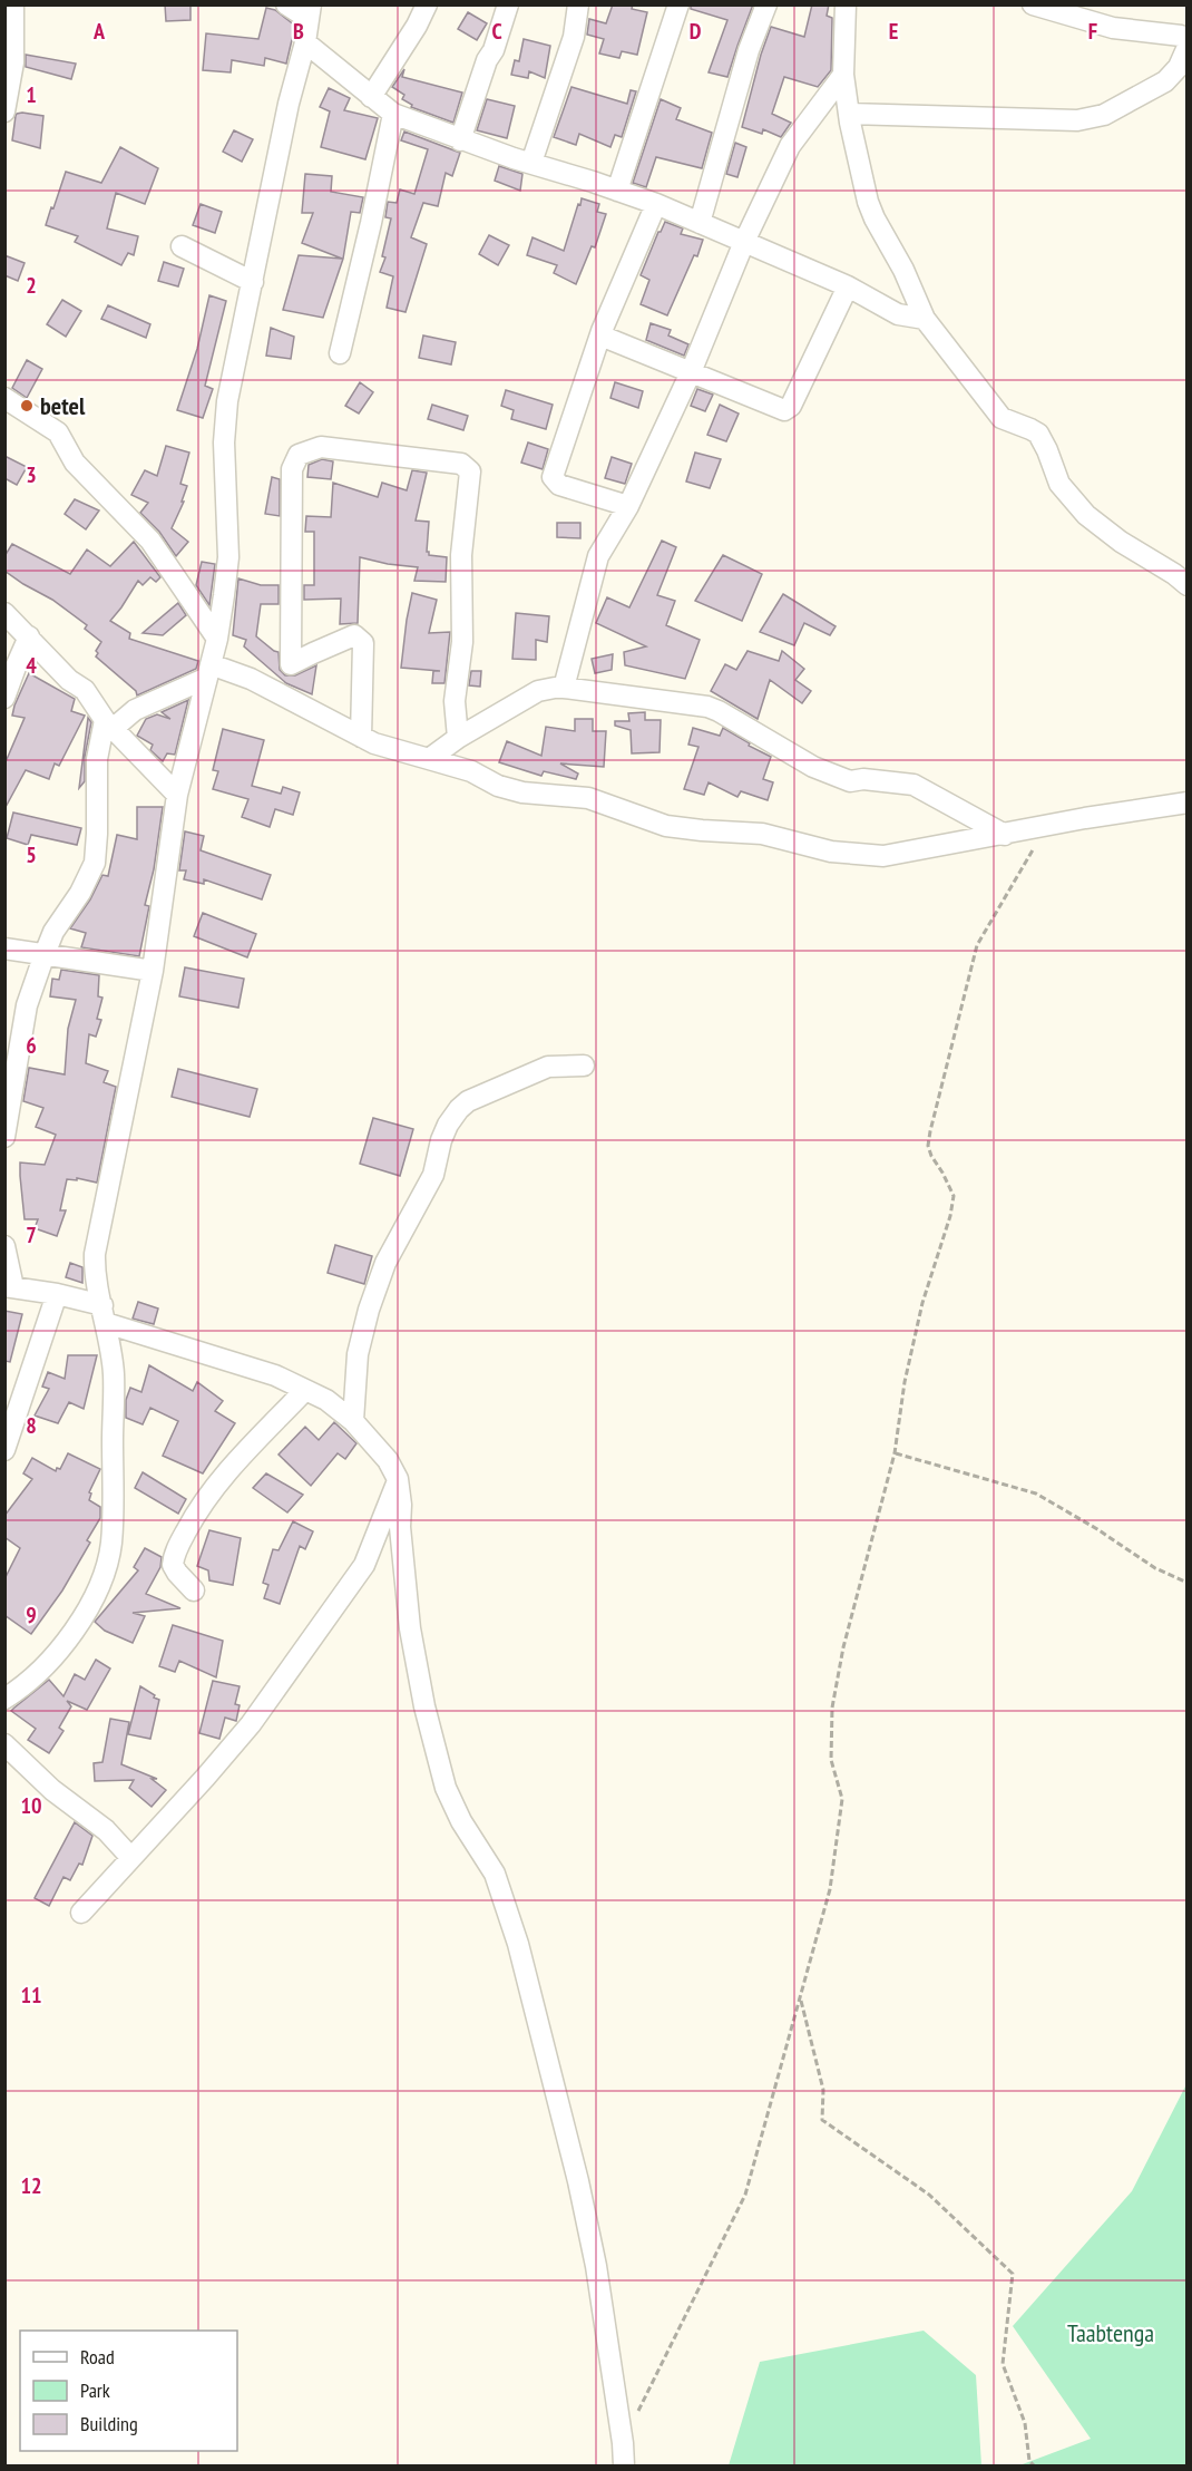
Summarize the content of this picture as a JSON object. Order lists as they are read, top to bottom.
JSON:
{
  "parks": ["Taabtenga"],
  "places": ["betel"],
  "legend": ["Road", "Park", "Building"],
  "grid": {
    "columns": [
      "A",
      "B",
      "C",
      "D",
      "E",
      "F"
    ],
    "rows": [
      "1",
      "2",
      "3",
      "4",
      "5",
      "6",
      "7",
      "8",
      "9",
      "10",
      "11",
      "12"
    ]
  }
}
